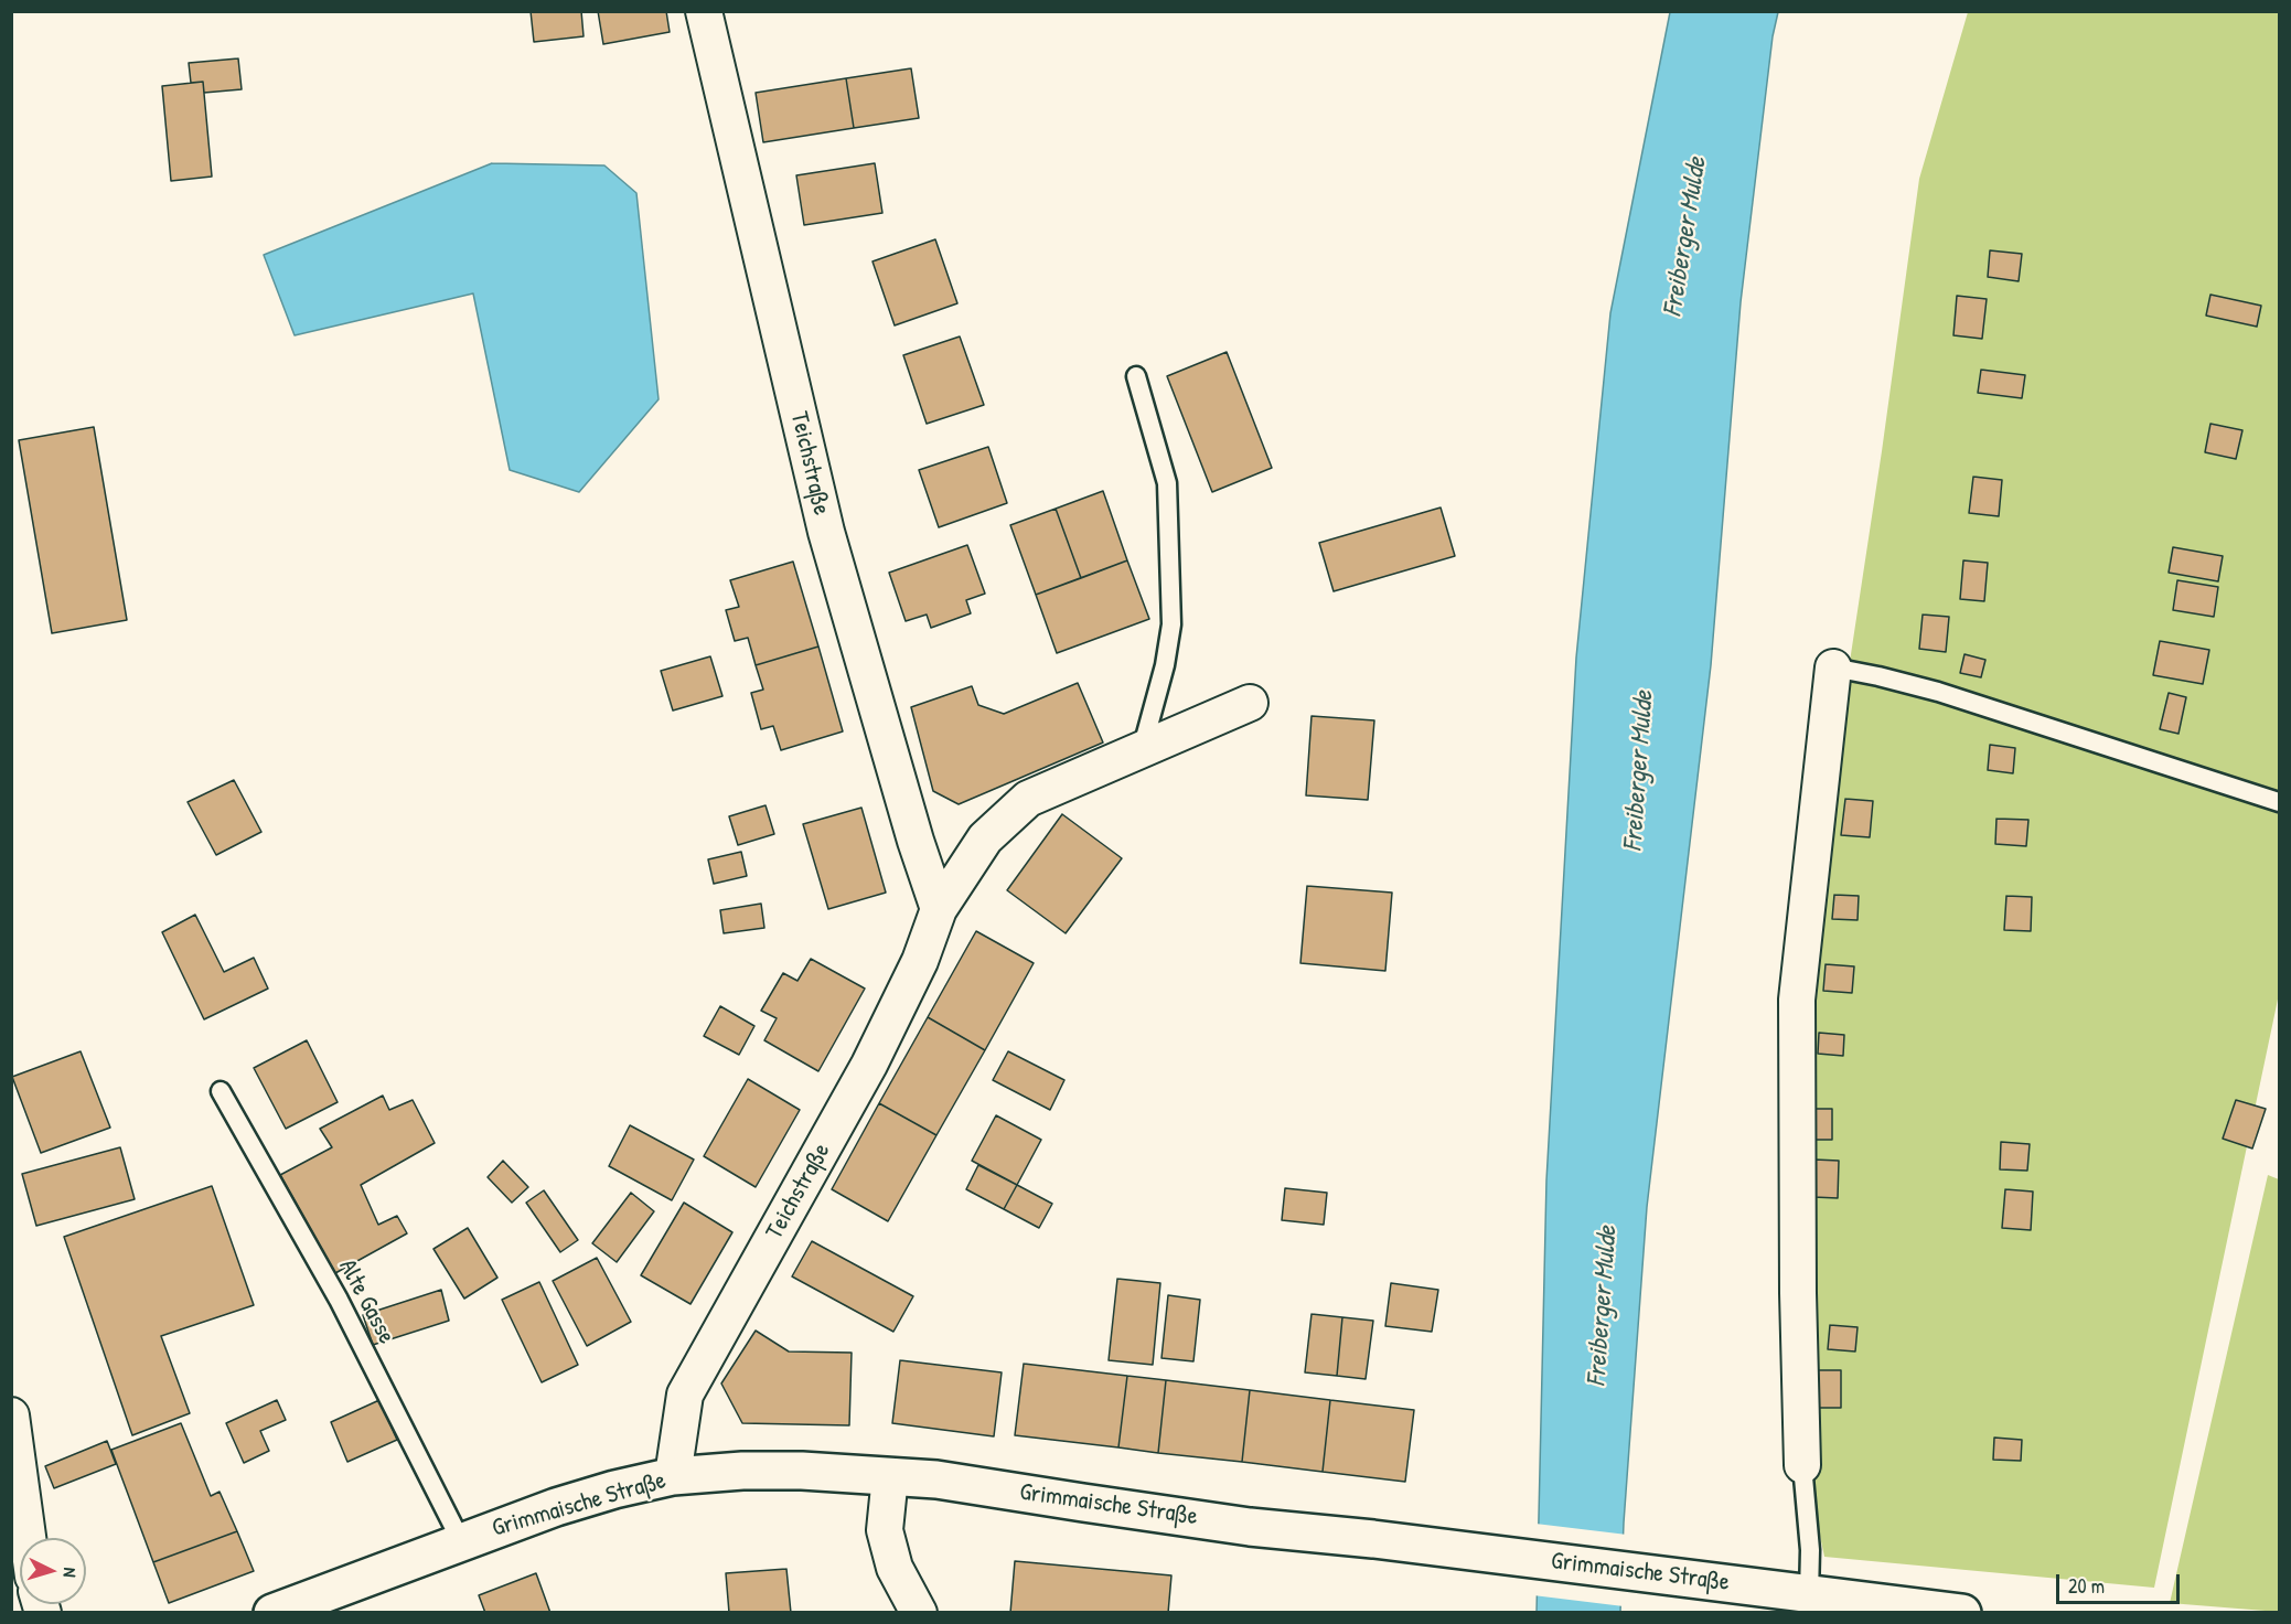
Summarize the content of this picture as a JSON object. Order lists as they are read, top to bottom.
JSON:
{
  "streets": {
    "main road": ["Grimmaische Straße"],
    "street": ["Teichstraße"],
    "lane": ["Alte Gasse"]
  },
  "crossings": [
    ["Teichstraße", "Grimmaische Straße"],
    ["Alte Gasse", "Grimmaische Straße"]
  ],
  "water": ["Freiberger Mulde"],
  "scale_bar": "20 m",
  "north": "right"
}
